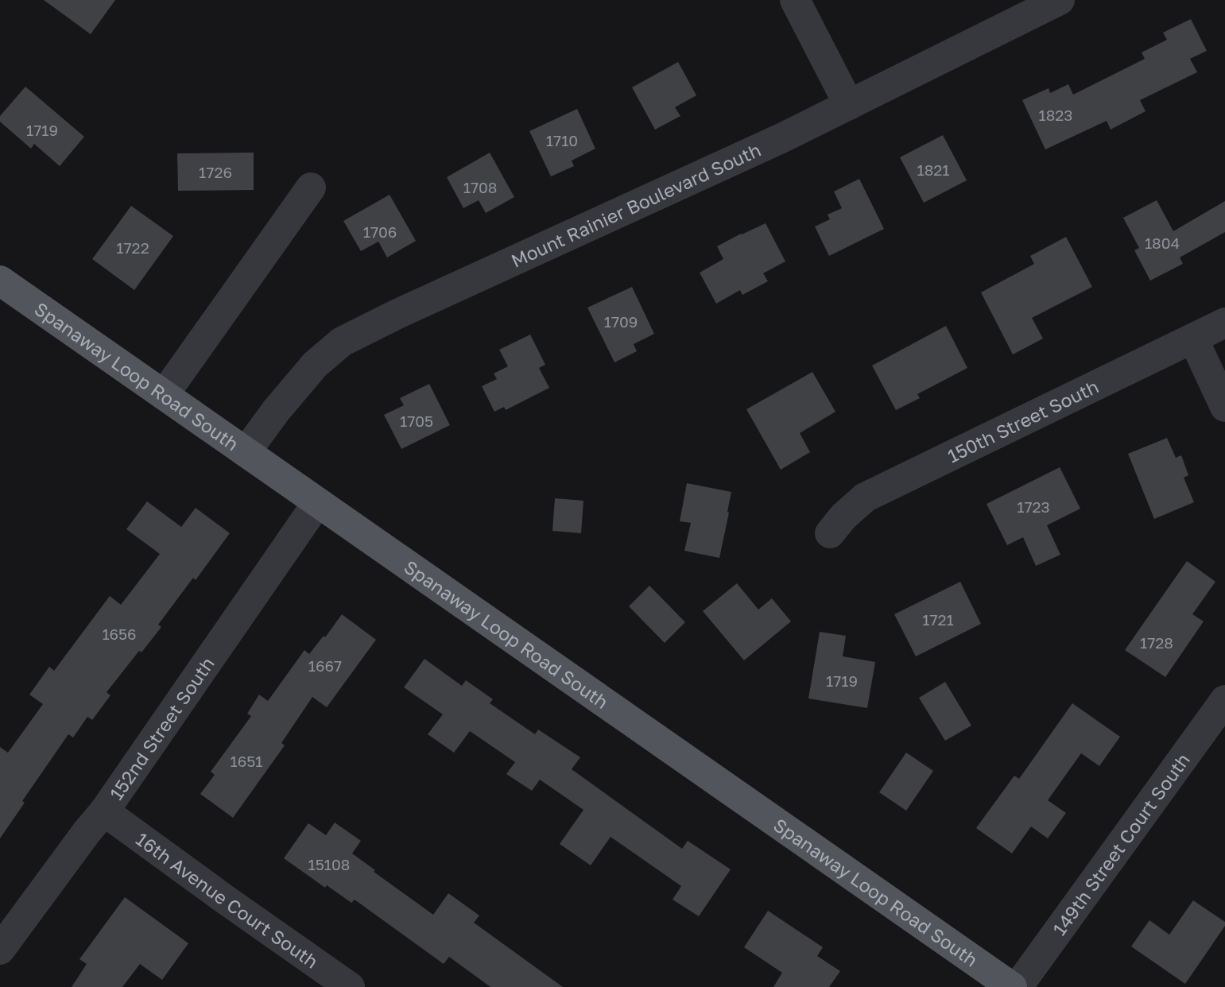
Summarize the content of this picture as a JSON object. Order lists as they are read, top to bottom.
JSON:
{
  "streets": {
    "main road": ["Spanaway Loop Road South"],
    "street": [
      "Mount Rainier Boulevard South",
      "150th Street South",
      "152nd Street South",
      "149th Street Court South",
      "16th Avenue Court South"
    ]
  },
  "crossings": [
    ["Mount Rainier Boulevard South", "Spanaway Loop Road South"],
    ["Spanaway Loop Road South", "152nd Street South"],
    ["152nd Street South", "16th Avenue Court South"]
  ],
  "house_numbers": [
    "1823",
    "1719",
    "1710",
    "1821",
    "1726",
    "1708",
    "1706",
    "1804",
    "1722",
    "1709",
    "1705",
    "1723",
    "1721",
    "1656",
    "1728",
    "1667",
    "1719",
    "1651",
    "15108"
  ]
}
